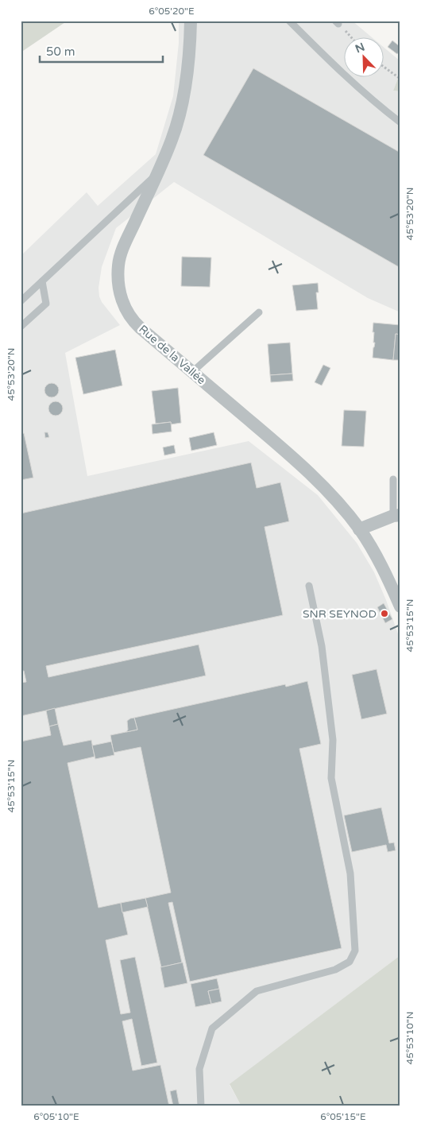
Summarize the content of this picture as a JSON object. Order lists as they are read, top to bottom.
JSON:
{
  "streets": {
    "street": ["Rue de la Vallée"]
  },
  "places": ["SNR SEYNOD"],
  "scale_bar": "50 m",
  "north": "top left",
  "coordinates": [
    "6°05'20\"E",
    "45°53'20\"N",
    "45°53'15\"N",
    "45°53'10\"N",
    "6°05'10\"E",
    "6°05'15\"E"
  ]
}
